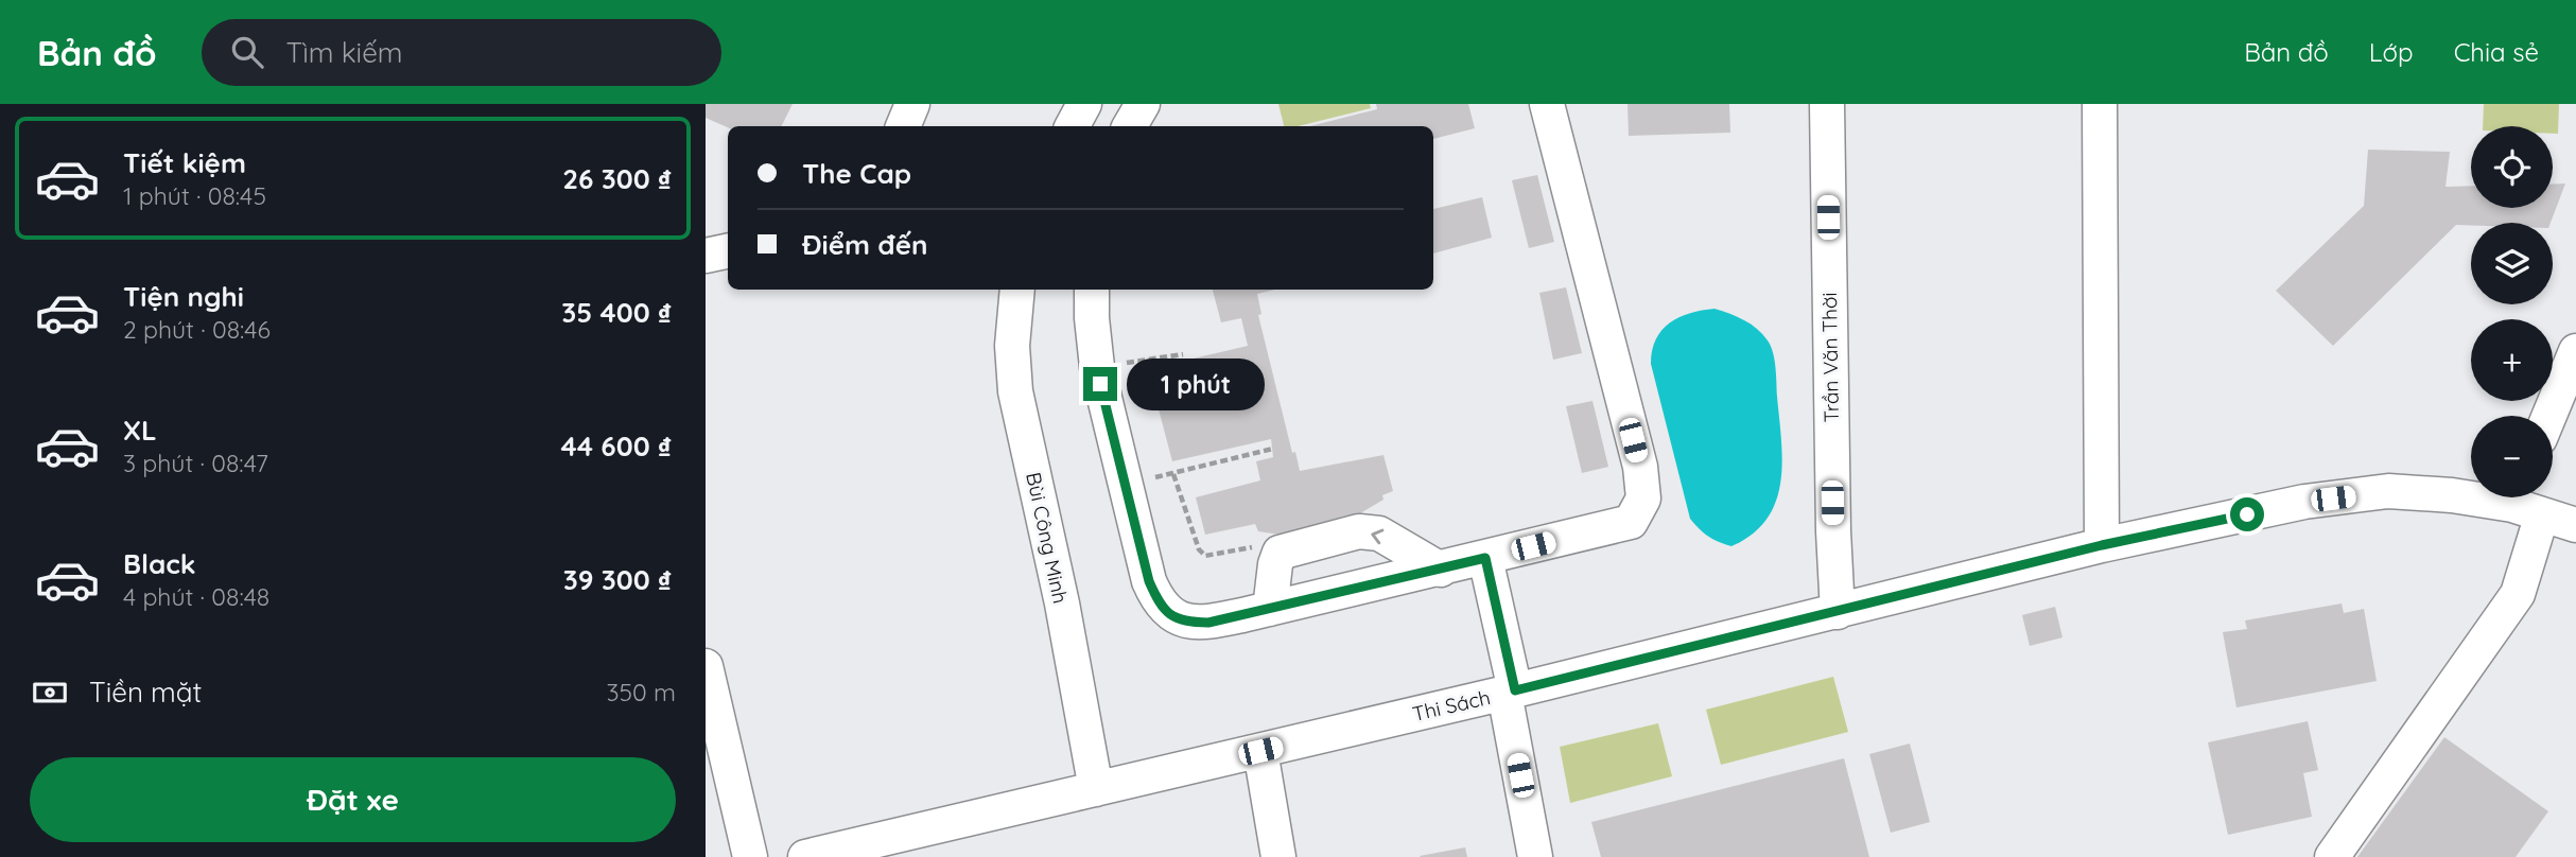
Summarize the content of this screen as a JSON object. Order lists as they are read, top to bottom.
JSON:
{
  "streets": {
    "street": ["Trần Văn Thời", "Bùi Công Minh", "Thi Sách"]
  },
  "crossings": [
    ["Trần Văn Thời", "Thi Sách"],
    ["Bùi Công Minh", "Thi Sách"]
  ],
  "page": {
    "header": "Bản đồ",
    "search": "Tìm kiếm",
    "nav": ["Bản đồ", "Lớp", "Chia sẻ"],
    "list": [
      {
        "name": "Tiết kiệm",
        "note": "1 phút · 08:45",
        "value": "26 300 ₫"
      },
      {
        "name": "Tiện nghi",
        "note": "2 phút · 08:46",
        "value": "35 400 ₫"
      },
      {
        "name": "XL",
        "note": "3 phút · 08:47",
        "value": "44 600 ₫"
      },
      {
        "name": "Black",
        "note": "4 phút · 08:48",
        "value": "39 300 ₫"
      }
    ],
    "map_buttons": ["+", "−"],
    "banner": ["The Cap", "Điểm đến"],
    "bubble": "1 phút",
    "pay": ["Tiền mặt", "350 m"],
    "buttons": "Đặt xe"
  }
}
